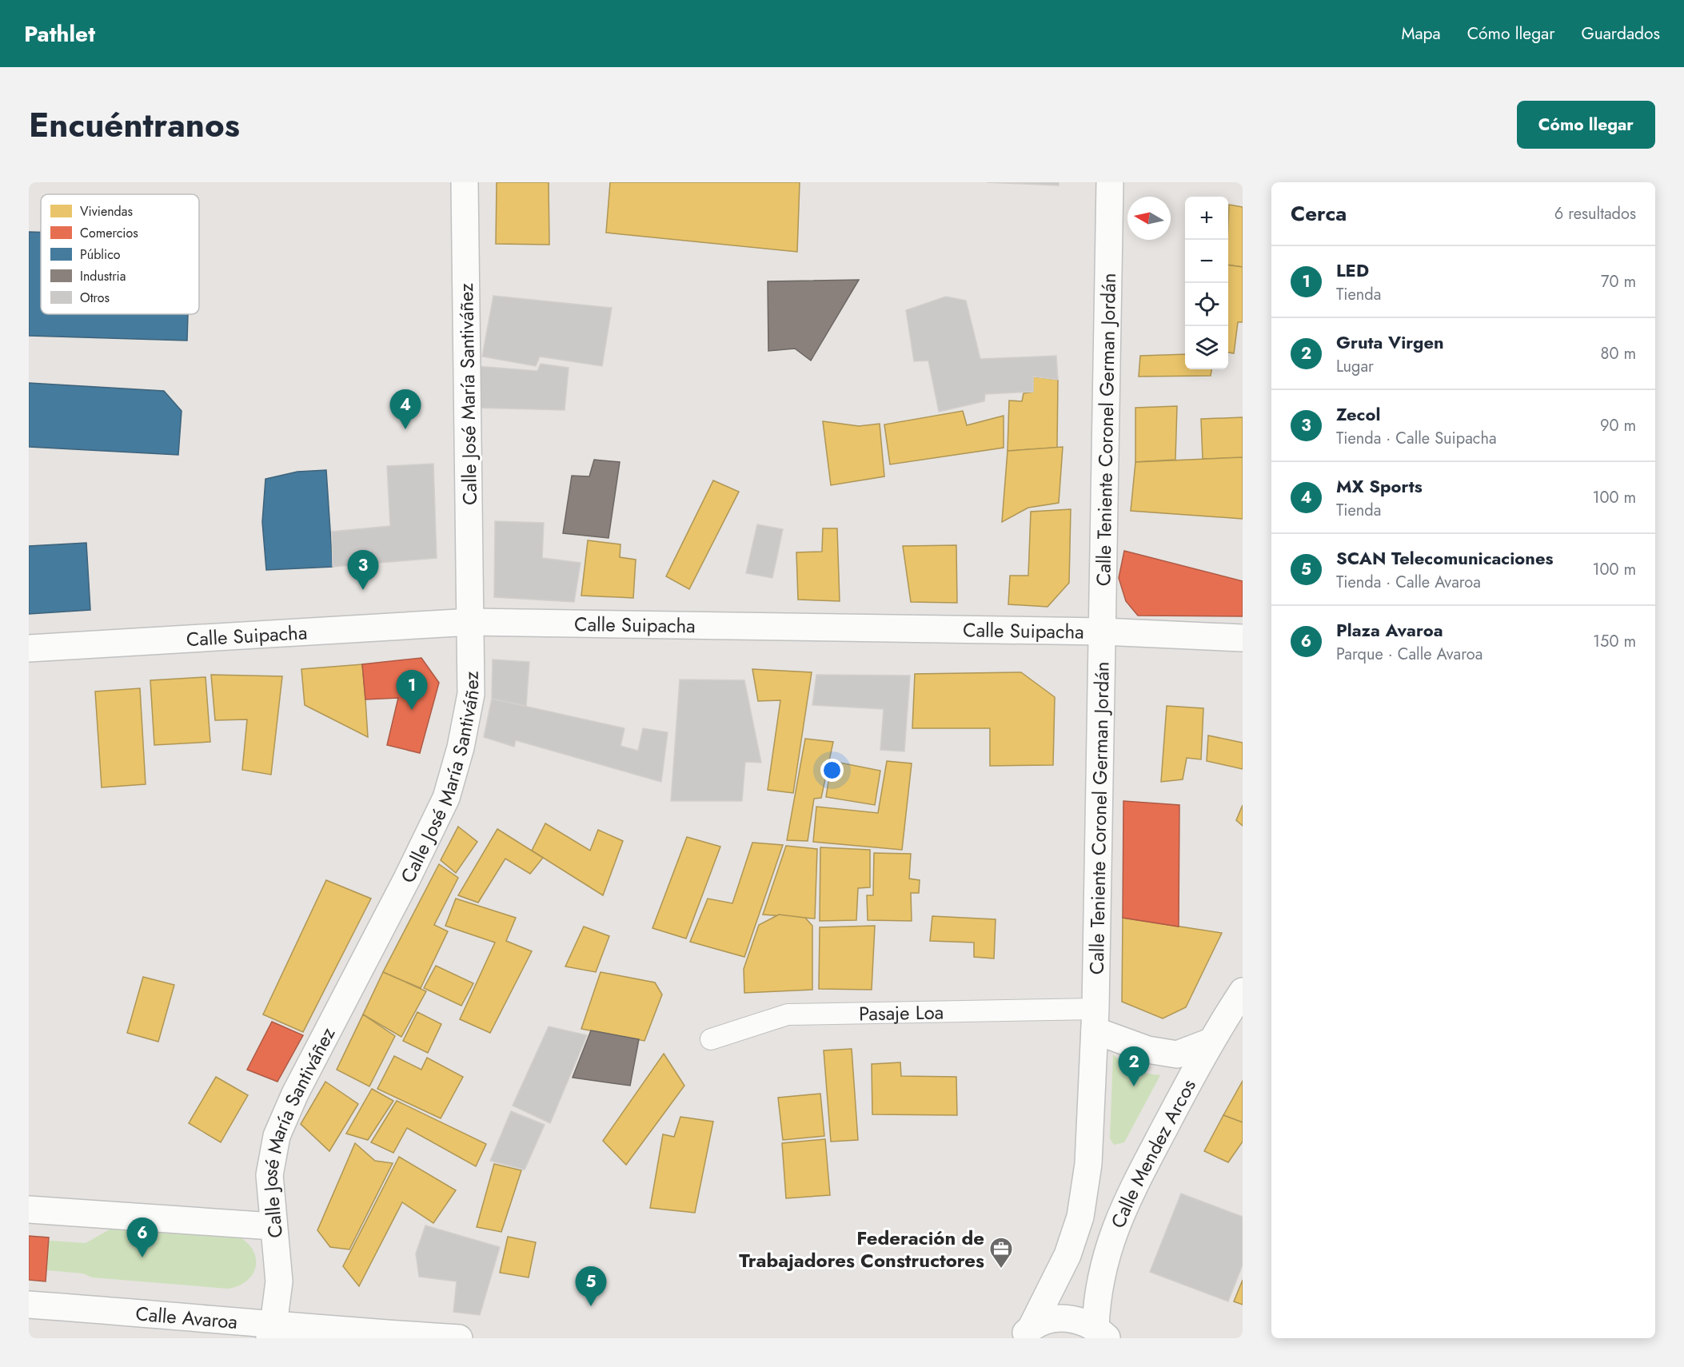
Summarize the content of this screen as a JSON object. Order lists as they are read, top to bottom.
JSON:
{
  "streets": {
    "street": [
      "Calle José María Santiváñez",
      "Calle Teniente Coronel German Jordán",
      "Calle Suipacha",
      "Calle Mendez Arcos",
      "Calle Avaroa"
    ],
    "lane": ["Pasaje Loa"]
  },
  "crossings": [
    ["Calle José María Santiváñez", "Calle Suipacha"],
    ["Calle José María Santiváñez", "Calle Avaroa"],
    ["Calle Teniente Coronel German Jordán", "Calle Suipacha"],
    ["Calle Teniente Coronel German Jordán", "Pasaje Loa"]
  ],
  "places": {
    "office": ["Federación de Trabajadores Constructores"]
  },
  "legend": [
    "Viviendas",
    "Comercios",
    "Público",
    "Industria",
    "Otros"
  ],
  "north": "left",
  "page": {
    "header": "Pathlet",
    "nav": ["Mapa", "Cómo llegar", "Guardados"],
    "title": "Encuéntranos",
    "buttons": "Cómo llegar",
    "heading": ["Cerca", "6 resultados"],
    "map_buttons": ["+", "−"],
    "list": [
      {
        "mark": "1",
        "name": "LED",
        "note": "Tienda",
        "value": "70 m"
      },
      {
        "mark": "2",
        "name": "Gruta Virgen",
        "note": "Lugar",
        "value": "80 m"
      },
      {
        "mark": "3",
        "name": "Zecol",
        "note": "Tienda · Calle Suipacha",
        "value": "90 m"
      },
      {
        "mark": "4",
        "name": "MX Sports",
        "note": "Tienda",
        "value": "100 m"
      },
      {
        "mark": "5",
        "name": "SCAN Telecomunicaciones",
        "note": "Tienda · Calle Avaroa",
        "value": "100 m"
      },
      {
        "mark": "6",
        "name": "Plaza Avaroa",
        "note": "Parque · Calle Avaroa",
        "value": "150 m"
      }
    ],
    "pins": [
      "4",
      "3",
      "1",
      "2",
      "6",
      "5"
    ]
  }
}
